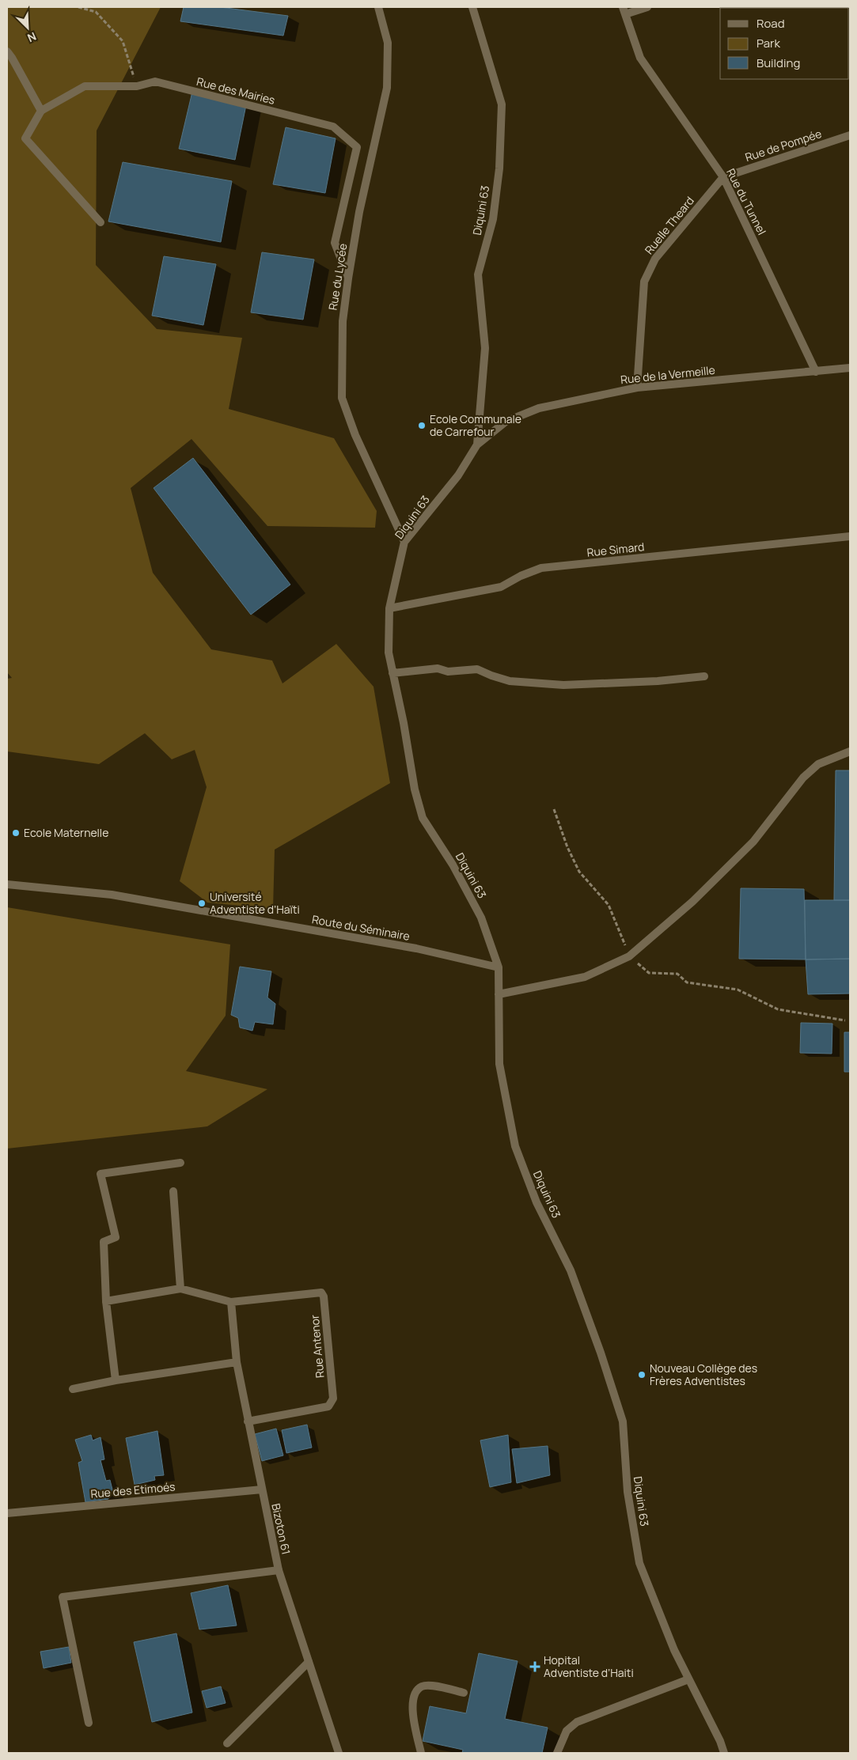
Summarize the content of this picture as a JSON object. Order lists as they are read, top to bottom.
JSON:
{
  "streets": {
    "street": [
      "Rue des Mairies",
      "Rue de Pompée",
      "Rue du Tunnel",
      "Diquini 63",
      "Ruelle Theard",
      "Rue du Lycée",
      "Rue de la Vermeille",
      "Rue Simard",
      "Route du Séminaire",
      "Rue Antenor",
      "Rue des Etimoés",
      "Bizoton 61"
    ]
  },
  "crossings": [
    ["Rue des Mairies", "Rue du Lycée"],
    ["Rue de Pompée", "Rue du Tunnel"],
    ["Rue de Pompée", "Ruelle Theard"],
    ["Rue du Tunnel", "Ruelle Theard"],
    ["Rue du Tunnel", "Rue de la Vermeille"],
    ["Diquini 63", "Rue du Lycée"],
    ["Diquini 63", "Rue de la Vermeille"],
    ["Diquini 63", "Rue Simard"],
    ["Diquini 63", "Route du Séminaire"],
    ["Ruelle Theard", "Rue de la Vermeille"],
    ["Rue Antenor", "Bizoton 61"],
    ["Rue des Etimoés", "Bizoton 61"]
  ],
  "places": {
    "other": [
      "Ecole Communale de Carrefour",
      "Ecole Maternelle",
      "Université Adventiste d’Haïti",
      "Nouveau Collège des Frères Adventistes"
    ],
    "health": ["Hopital Adventiste d’Haiti"]
  },
  "legend": ["Road", "Park", "Building"],
  "north": "bottom right"
}
